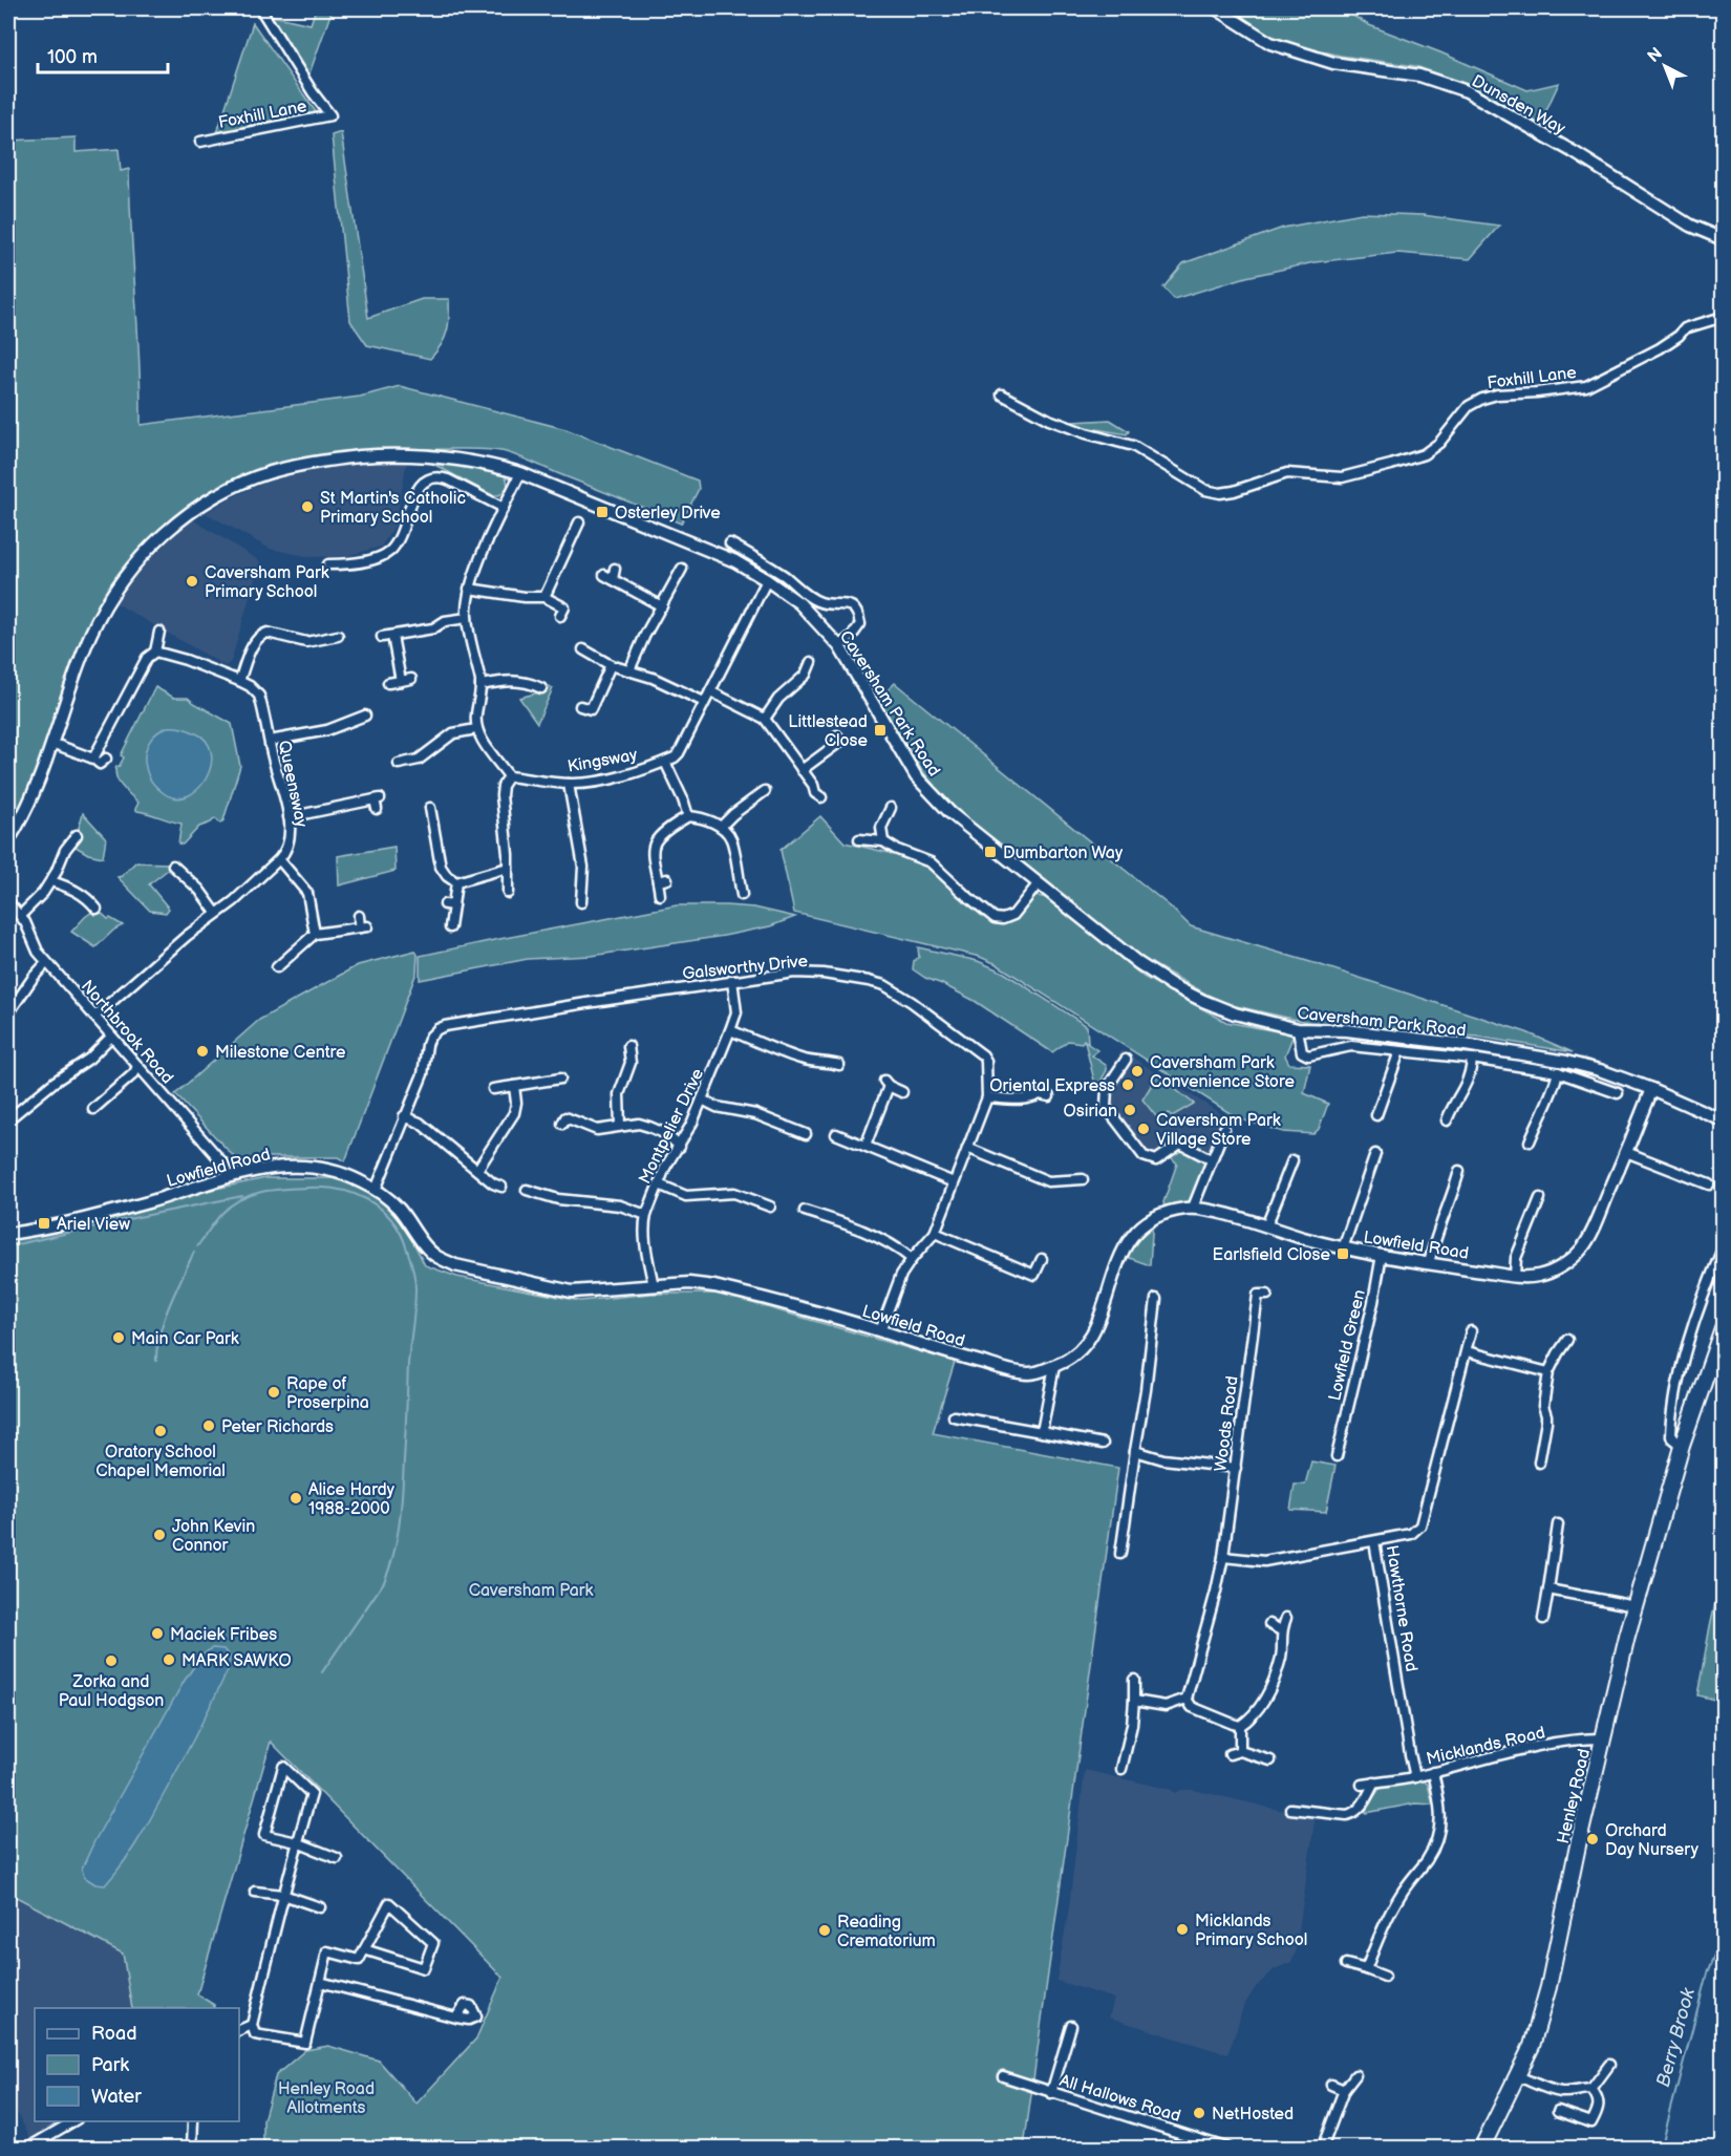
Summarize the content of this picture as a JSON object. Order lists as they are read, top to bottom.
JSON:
{
  "streets": {
    "main road": ["Henley Road"],
    "street": [
      "Dunsden Way",
      "Foxhill Lane",
      "Caversham Park Road",
      "Kingsway",
      "Queensway",
      "Galsworthy Drive",
      "Northbrook Road",
      "Montpelier Drive",
      "Lowfield Road",
      "Lowfield Green",
      "Woods Road",
      "Hawthorne Road",
      "Micklands Road",
      "All Hallows Road"
    ]
  },
  "crossings": [
    ["Caversham Park Road", "Kingsway"],
    ["Caversham Park Road", "Lowfield Road"],
    ["Queensway", "Northbrook Road"],
    ["Galsworthy Drive", "Montpelier Drive"],
    ["Galsworthy Drive", "Lowfield Road"],
    ["Northbrook Road", "Lowfield Road"],
    ["Montpelier Drive", "Lowfield Road"],
    ["Lowfield Road", "Lowfield Green"],
    ["Hawthorne Road", "Micklands Road"],
    ["Micklands Road", "Henley Road"]
  ],
  "water": ["Berry Brook"],
  "parks": ["Caversham Park", "Henley Road Allotments"],
  "places": {
    "other": [
      "St Martin's Catholic Primary School",
      "Caversham Park Primary School",
      "Milestone Centre",
      "Caversham Park Convenience Store",
      "Oriental Express",
      "Osirian",
      "Caversham Park Village Store",
      "Main Car Park",
      "Rape of Proserpina",
      "Peter Richards",
      "Oratory School Chapel Memorial",
      "Alice Hardy 1988-2000",
      "John Kevin Connor",
      "Maciek Fribes",
      "MARK SAWKO",
      "Zorka and Paul Hodgson",
      "Orchard Day Nursery",
      "Micklands Primary School",
      "Reading Crematorium",
      "NetHosted"
    ],
    "transit": [
      "Osterley Drive",
      "Littlestead Close",
      "Dumbarton Way",
      "Ariel View",
      "Earlsfield Close"
    ]
  },
  "legend": ["Road", "Park", "Water"],
  "scale_bar": "100 m",
  "north": "top left"
}
